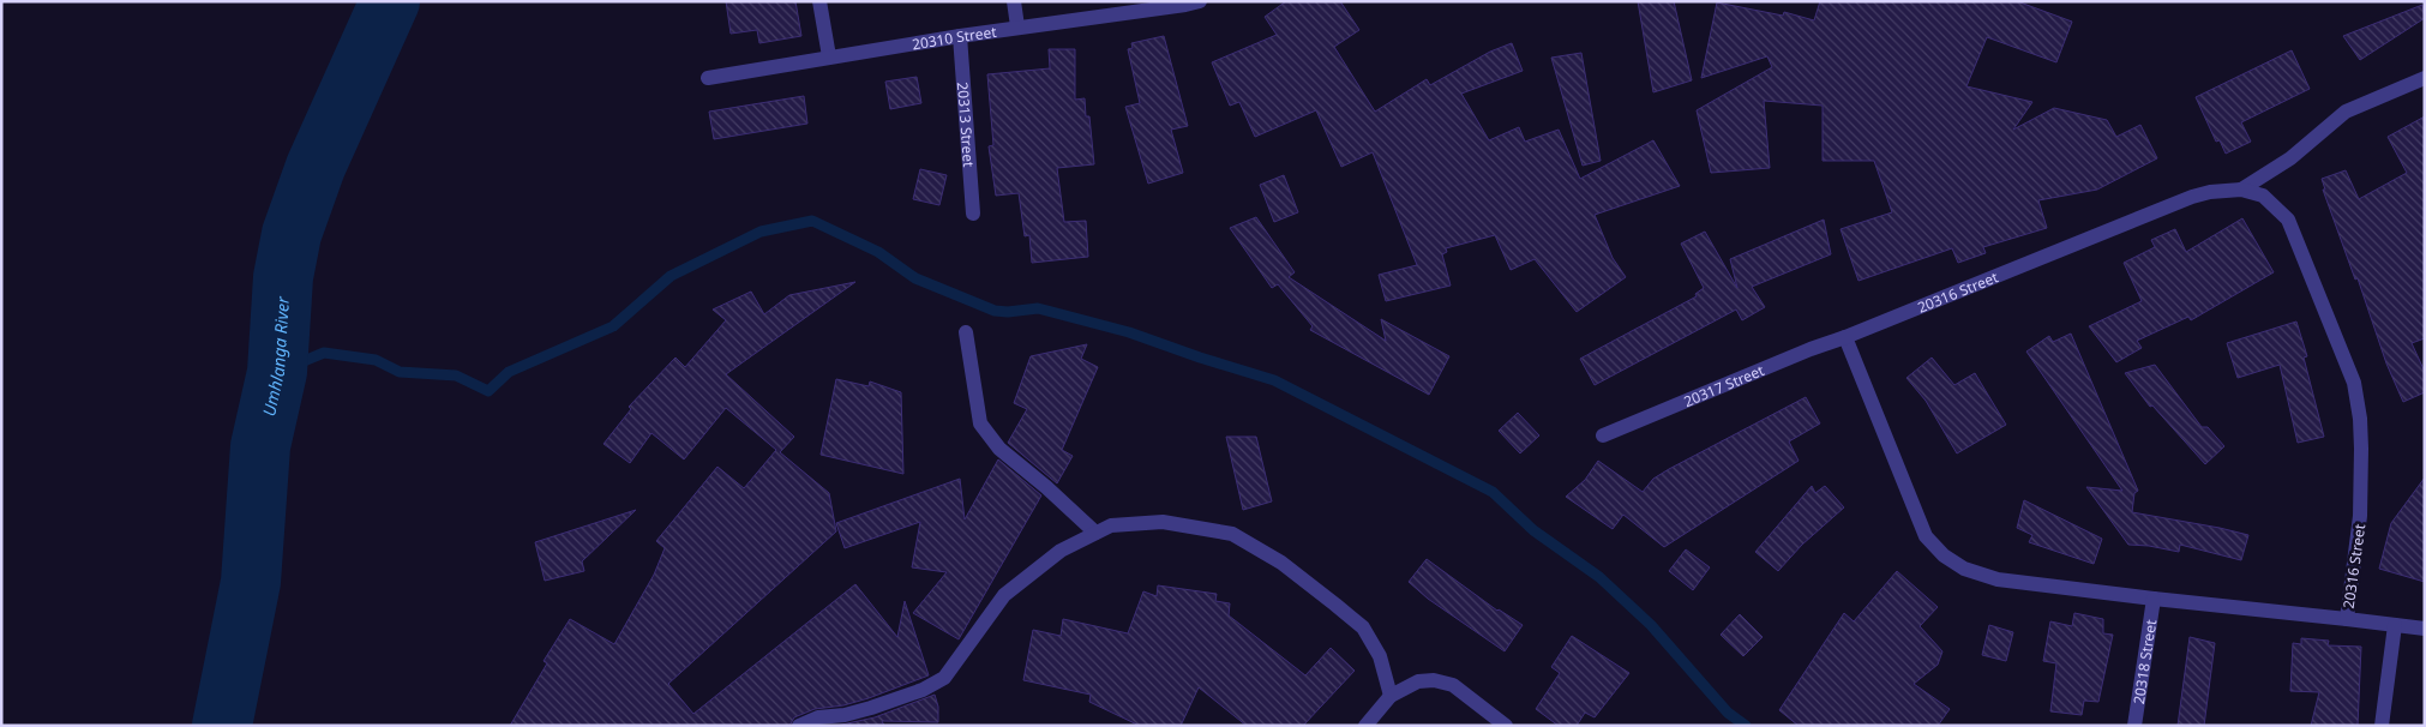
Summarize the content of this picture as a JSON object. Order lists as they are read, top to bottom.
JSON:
{
  "streets": {
    "street": [
      "20310 Street",
      "20313 Street",
      "20316 Street",
      "20317 Street",
      "20318 Street"
    ]
  },
  "crossings": [
    ["20310 Street", "20313 Street"],
    ["20316 Street", "20317 Street"],
    ["20316 Street", "20318 Street"]
  ],
  "water": ["Umhlanga River"]
}
